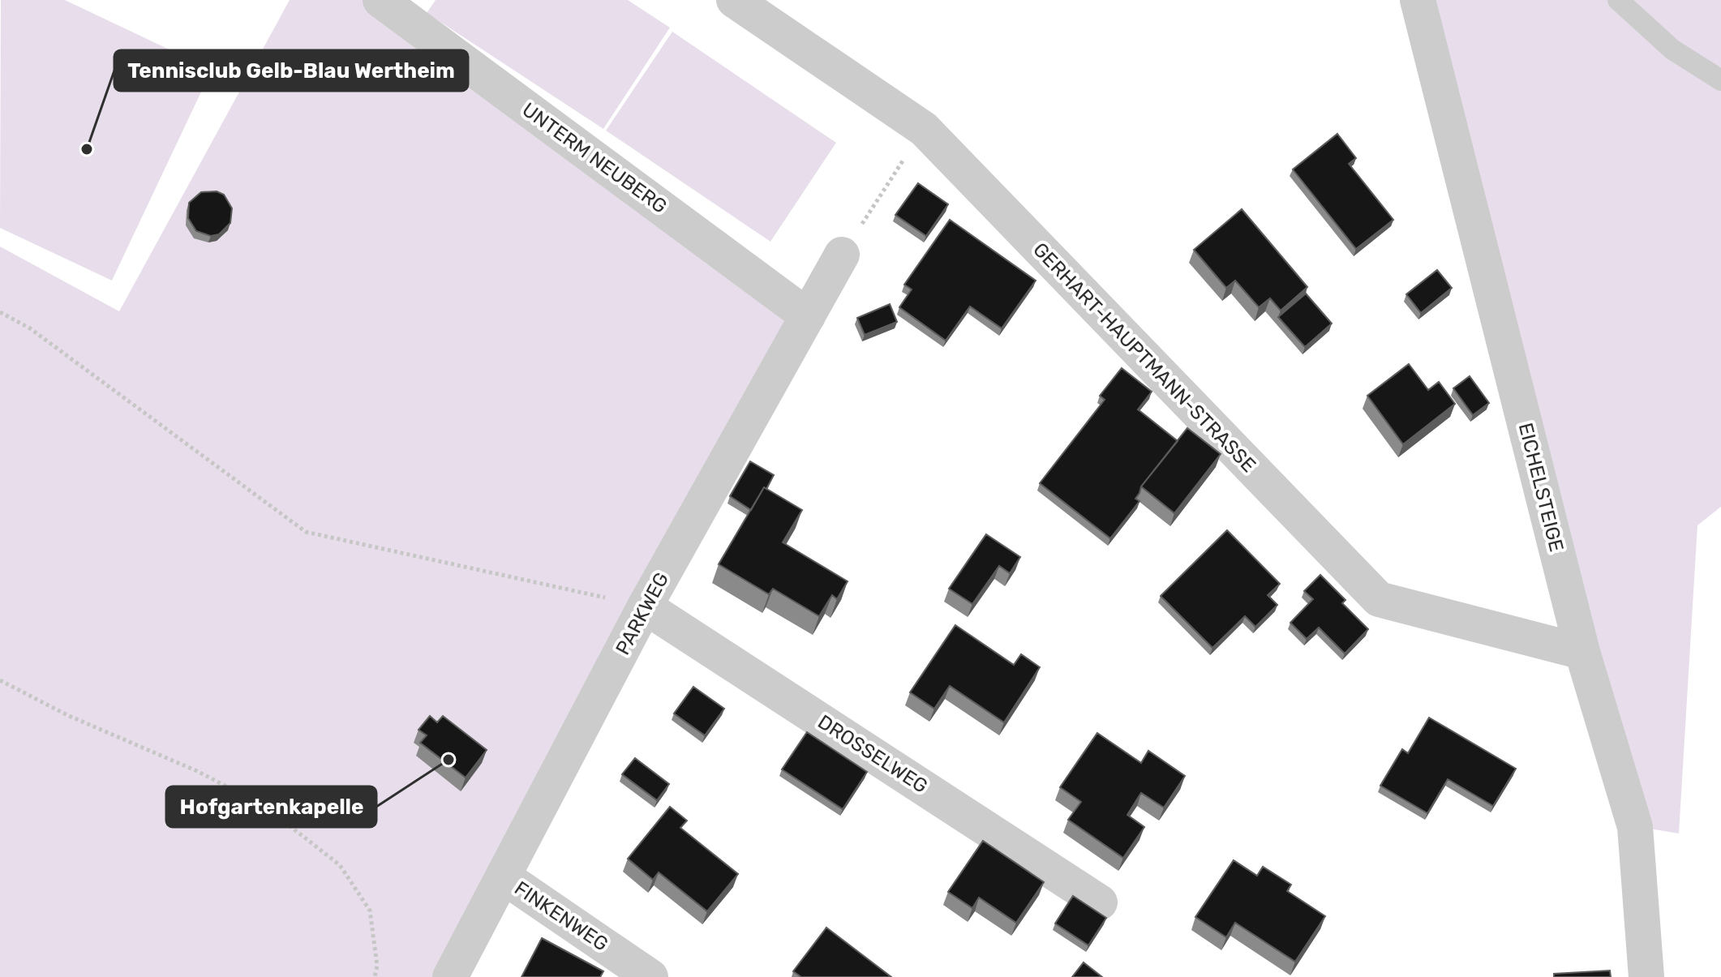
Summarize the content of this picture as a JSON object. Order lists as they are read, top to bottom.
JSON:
{
  "streets": {
    "street": [
      "UNTERM NEUBERG",
      "GERHART-HAUPTMANN-STRASSE",
      "EICHELSTEIGE",
      "PARKWEG",
      "DROSSELWEG",
      "FINKENWEG"
    ]
  },
  "crossings": [
    ["UNTERM NEUBERG", "PARKWEG"],
    ["GERHART-HAUPTMANN-STRASSE", "EICHELSTEIGE"],
    ["PARKWEG", "DROSSELWEG"],
    ["PARKWEG", "FINKENWEG"]
  ],
  "places": ["Tennisclub Gelb-Blau Wertheim", "Hofgartenkapelle"]
}
